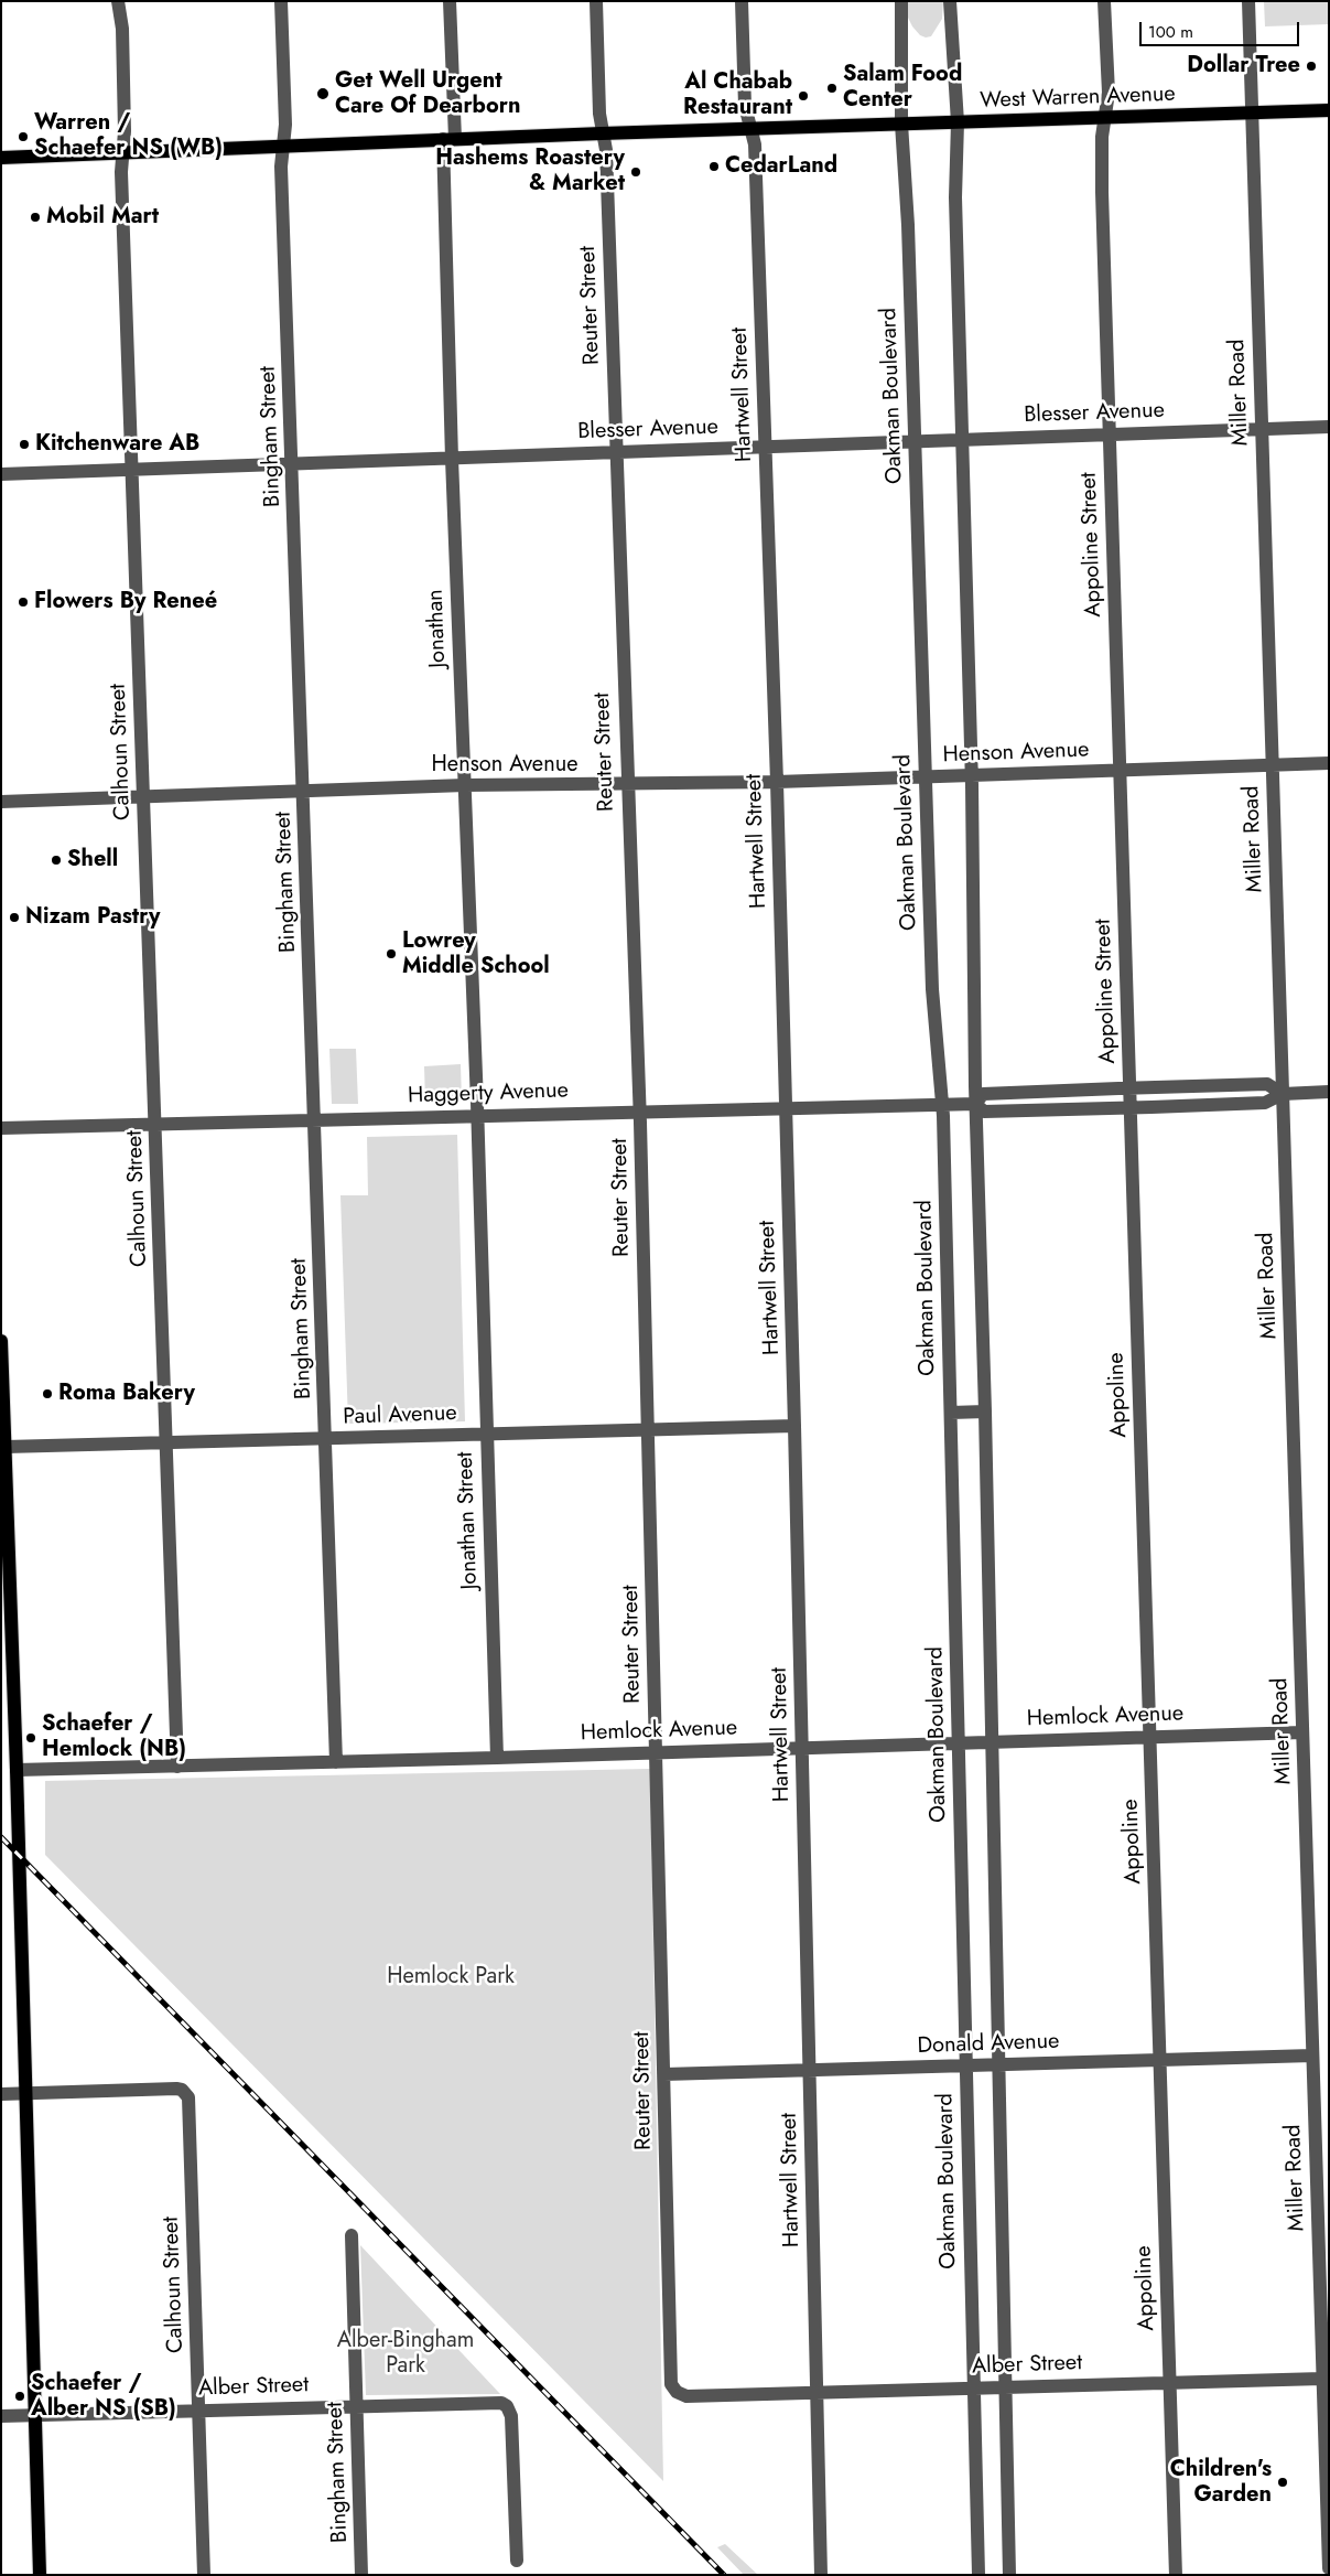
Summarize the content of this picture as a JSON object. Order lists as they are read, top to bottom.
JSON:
{
  "streets": {
    "main road": ["West Warren Avenue"],
    "street": [
      "Reuter Street",
      "Miller Road",
      "Hartwell Street",
      "Oakman Boulevard",
      "Blesser Avenue",
      "Bingham Street",
      "Appoline Street",
      "Jonathan",
      "Calhoun Street",
      "Henson Avenue",
      "Haggerty Avenue",
      "Appoline",
      "Paul Avenue",
      "Jonathan Street",
      "Hemlock Avenue",
      "Donald Avenue",
      "Alber Street"
    ]
  },
  "crossings": [
    ["West Warren Avenue", "Reuter Street"],
    ["West Warren Avenue", "Miller Road"],
    ["West Warren Avenue", "Hartwell Street"],
    ["West Warren Avenue", "Oakman Boulevard"],
    ["West Warren Avenue", "Bingham Street"],
    ["West Warren Avenue", "Appoline Street"],
    ["West Warren Avenue", "Jonathan"],
    ["West Warren Avenue", "Calhoun Street"],
    ["Reuter Street", "Blesser Avenue"],
    ["Reuter Street", "Henson Avenue"],
    ["Reuter Street", "Haggerty Avenue"],
    ["Reuter Street", "Paul Avenue"],
    ["Reuter Street", "Hemlock Avenue"],
    ["Reuter Street", "Donald Avenue"],
    ["Reuter Street", "Alber Street"],
    ["Miller Road", "Blesser Avenue"],
    ["Miller Road", "Henson Avenue"],
    ["Miller Road", "Haggerty Avenue"],
    ["Miller Road", "Hemlock Avenue"],
    ["Miller Road", "Donald Avenue"],
    ["Miller Road", "Alber Street"],
    ["Hartwell Street", "Blesser Avenue"],
    ["Hartwell Street", "Henson Avenue"],
    ["Hartwell Street", "Haggerty Avenue"],
    ["Hartwell Street", "Paul Avenue"],
    ["Hartwell Street", "Hemlock Avenue"],
    ["Hartwell Street", "Donald Avenue"],
    ["Hartwell Street", "Alber Street"],
    ["Oakman Boulevard", "Blesser Avenue"],
    ["Oakman Boulevard", "Henson Avenue"],
    ["Oakman Boulevard", "Haggerty Avenue"],
    ["Oakman Boulevard", "Hemlock Avenue"],
    ["Oakman Boulevard", "Donald Avenue"],
    ["Oakman Boulevard", "Alber Street"],
    ["Blesser Avenue", "Bingham Street"],
    ["Blesser Avenue", "Appoline Street"],
    ["Blesser Avenue", "Jonathan"],
    ["Blesser Avenue", "Calhoun Street"],
    ["Bingham Street", "Henson Avenue"],
    ["Bingham Street", "Haggerty Avenue"],
    ["Bingham Street", "Paul Avenue"],
    ["Bingham Street", "Hemlock Avenue"],
    ["Bingham Street", "Alber Street"],
    ["Appoline Street", "Henson Avenue"],
    ["Appoline Street", "Haggerty Avenue"],
    ["Appoline Street", "Appoline"],
    ["Jonathan", "Henson Avenue"],
    ["Jonathan", "Haggerty Avenue"],
    ["Jonathan", "Jonathan Street"],
    ["Calhoun Street", "Henson Avenue"],
    ["Calhoun Street", "Haggerty Avenue"],
    ["Calhoun Street", "Paul Avenue"],
    ["Calhoun Street", "Hemlock Avenue"],
    ["Calhoun Street", "Alber Street"],
    ["Haggerty Avenue", "Appoline"],
    ["Haggerty Avenue", "Jonathan Street"],
    ["Appoline", "Hemlock Avenue"],
    ["Appoline", "Donald Avenue"],
    ["Appoline", "Alber Street"],
    ["Paul Avenue", "Jonathan Street"],
    ["Jonathan Street", "Hemlock Avenue"]
  ],
  "parks": ["Hemlock Park", "Alber-Bingham Park"],
  "places": [
    "Dollar Tree",
    "Salam Food Center",
    "Get Well Urgent Care Of Dearborn",
    "Al Chabab Restaurant",
    "Warren / Schaefer NS (WB)",
    "CedarLand",
    "Hashems Roastery & Market",
    "Mobil Mart",
    "Kitchenware AB",
    "Flowers By Reneé",
    "Shell",
    "Nizam Pastry",
    "Lowrey Middle School",
    "Roma Bakery",
    "Schaefer / Hemlock (NB)",
    "Schaefer / Alber NS (SB)",
    "Children's Garden"
  ],
  "scale_bar": "100 m"
}
